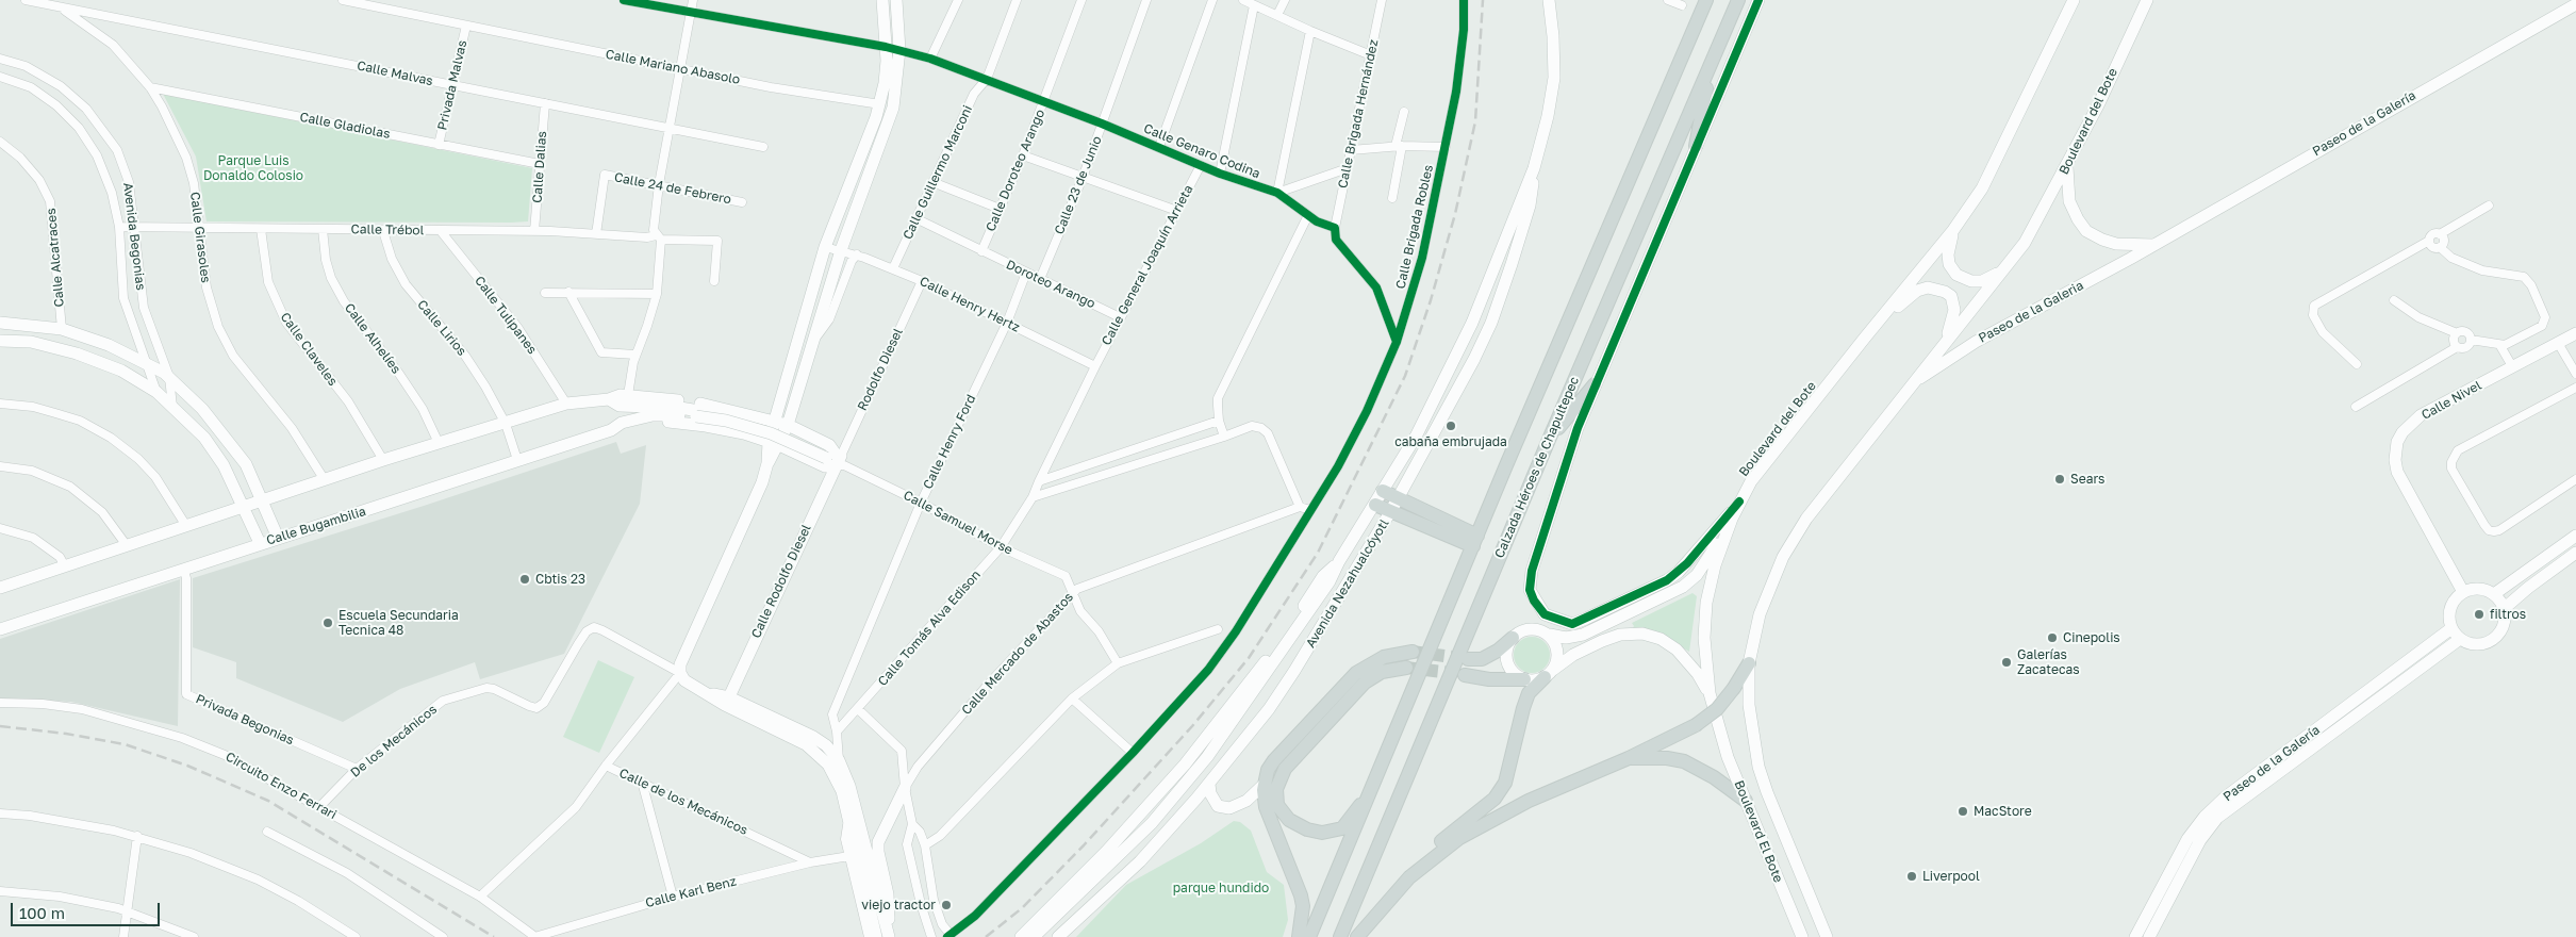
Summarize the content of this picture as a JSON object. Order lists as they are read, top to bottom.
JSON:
{
  "streets": {
    "main road": [
      "Boulevard del Bote",
      "Paseo de la Galería",
      "Avenida Begonias",
      "Paseo de la Galeria",
      "Calle Nivel",
      "Calzada Héroes de Chapultepec",
      "Calle Samuel Morse",
      "Calle Bugambilia",
      "Calle Rodolfo Diesel",
      "Avenida Nezahualcóyotl",
      "Boulevard El Bote"
    ],
    "street": [
      "Calle Mariano Abasolo",
      "Calle Malvas",
      "Privada Malvas",
      "Calle Brigada Hernández",
      "Calle Gladiolas",
      "Calle Genaro Codina",
      "Calle Dalias",
      "Calle Doroteo Arango",
      "Calle Guillermo Marconi",
      "Calle 23 de Junio",
      "Calle 24 de Febrero",
      "Calle Brigada Robles",
      "Calle Trébol",
      "Calle Girasoles",
      "Calle Alcatraces",
      "Calle General Joaquín Arrieta",
      "Doroteo Arango",
      "Calle Henry Hertz",
      "Calle Tulipanes",
      "Calle Lirios",
      "Calle Alhelíes",
      "Calle Claveles",
      "Rodolfo Diesel",
      "Calle Henry Ford",
      "Calle Tomás Alva Edison",
      "Calle Mercado de Abastos",
      "Privada Begonias",
      "De los Mecánicos",
      "Circuito Enzo Ferrari",
      "Calle de los Mecánicos",
      "Calle Karl Benz"
    ]
  },
  "crossings": [
    ["Calle Mariano Abasolo", "Privada Malvas"],
    ["Calle Malvas", "Privada Malvas"],
    ["Calle Malvas", "Calle Dalias"],
    ["Calle Malvas", "Calle Girasoles"],
    ["Privada Malvas", "Calle Gladiolas"],
    ["Calle Brigada Hernández", "Calle Genaro Codina"],
    ["Boulevard del Bote", "Paseo de la Galeria"],
    ["Boulevard del Bote", "Boulevard El Bote"],
    ["Paseo de la Galería", "Paseo de la Galeria"],
    ["Paseo de la Galería", "Calle Nivel"],
    ["Calle Gladiolas", "Calle Dalias"],
    ["Calle Gladiolas", "Calle Girasoles"],
    ["Calle Genaro Codina", "Calle Doroteo Arango"],
    ["Calle Genaro Codina", "Calle Guillermo Marconi"],
    ["Calle Genaro Codina", "Calle 23 de Junio"],
    ["Calle Genaro Codina", "Calle General Joaquín Arrieta"],
    ["Calle Dalias", "Calle Trébol"],
    ["Calle Doroteo Arango", "Doroteo Arango"],
    ["Calle Guillermo Marconi", "Doroteo Arango"],
    ["Calle Guillermo Marconi", "Calle Henry Hertz"],
    ["Calle 23 de Junio", "Doroteo Arango"],
    ["Calle 24 de Febrero", "Calle Trébol"],
    ["Calle Trébol", "Avenida Begonias"],
    ["Calle Trébol", "Calle Girasoles"],
    ["Calle Trébol", "Calle Tulipanes"],
    ["Calle Trébol", "Calle Lirios"],
    ["Calle Trébol", "Calle Alhelíes"],
    ["Calle Trébol", "Calle Claveles"],
    ["Avenida Begonias", "Calle Alcatraces"],
    ["Avenida Begonias", "Calle Bugambilia"],
    ["Calle General Joaquín Arrieta", "Doroteo Arango"],
    ["Calle General Joaquín Arrieta", "Calle Henry Hertz"],
    ["Calle General Joaquín Arrieta", "Calle Tomás Alva Edison"],
    ["Doroteo Arango", "Calle Henry Ford"],
    ["Calle Henry Hertz", "Rodolfo Diesel"],
    ["Calle Henry Hertz", "Calle Henry Ford"],
    ["Calle Lirios", "Calle Bugambilia"],
    ["Rodolfo Diesel", "Calle Samuel Morse"],
    ["Rodolfo Diesel", "Calle Rodolfo Diesel"],
    ["Calle Henry Ford", "Calle Samuel Morse"],
    ["Calle Henry Ford", "Calle Tomás Alva Edison"],
    ["Calle Samuel Morse", "Calle Bugambilia"],
    ["Calle Samuel Morse", "Calle Rodolfo Diesel"],
    ["Calle Samuel Morse", "Calle Tomás Alva Edison"],
    ["Calle Samuel Morse", "Calle Mercado de Abastos"],
    ["Calle Bugambilia", "Privada Begonias"],
    ["Privada Begonias", "De los Mecánicos"],
    ["De los Mecánicos", "Circuito Enzo Ferrari"],
    ["De los Mecánicos", "Calle de los Mecánicos"],
    ["Circuito Enzo Ferrari", "Calle Karl Benz"],
    ["Calle de los Mecánicos", "Calle Karl Benz"]
  ],
  "parks": ["Parque Luis Donaldo Colosio", "parque hundido"],
  "places": [
    "cabaña embrujada",
    "Sears",
    "Cbtis 23",
    "filtros",
    "Escuela Secundaria Tecnica 48",
    "Cinepolis",
    "Galerías Zacatecas",
    "MacStore",
    "Liverpool",
    "viejo tractor"
  ],
  "scale_bar": "100 m"
}
